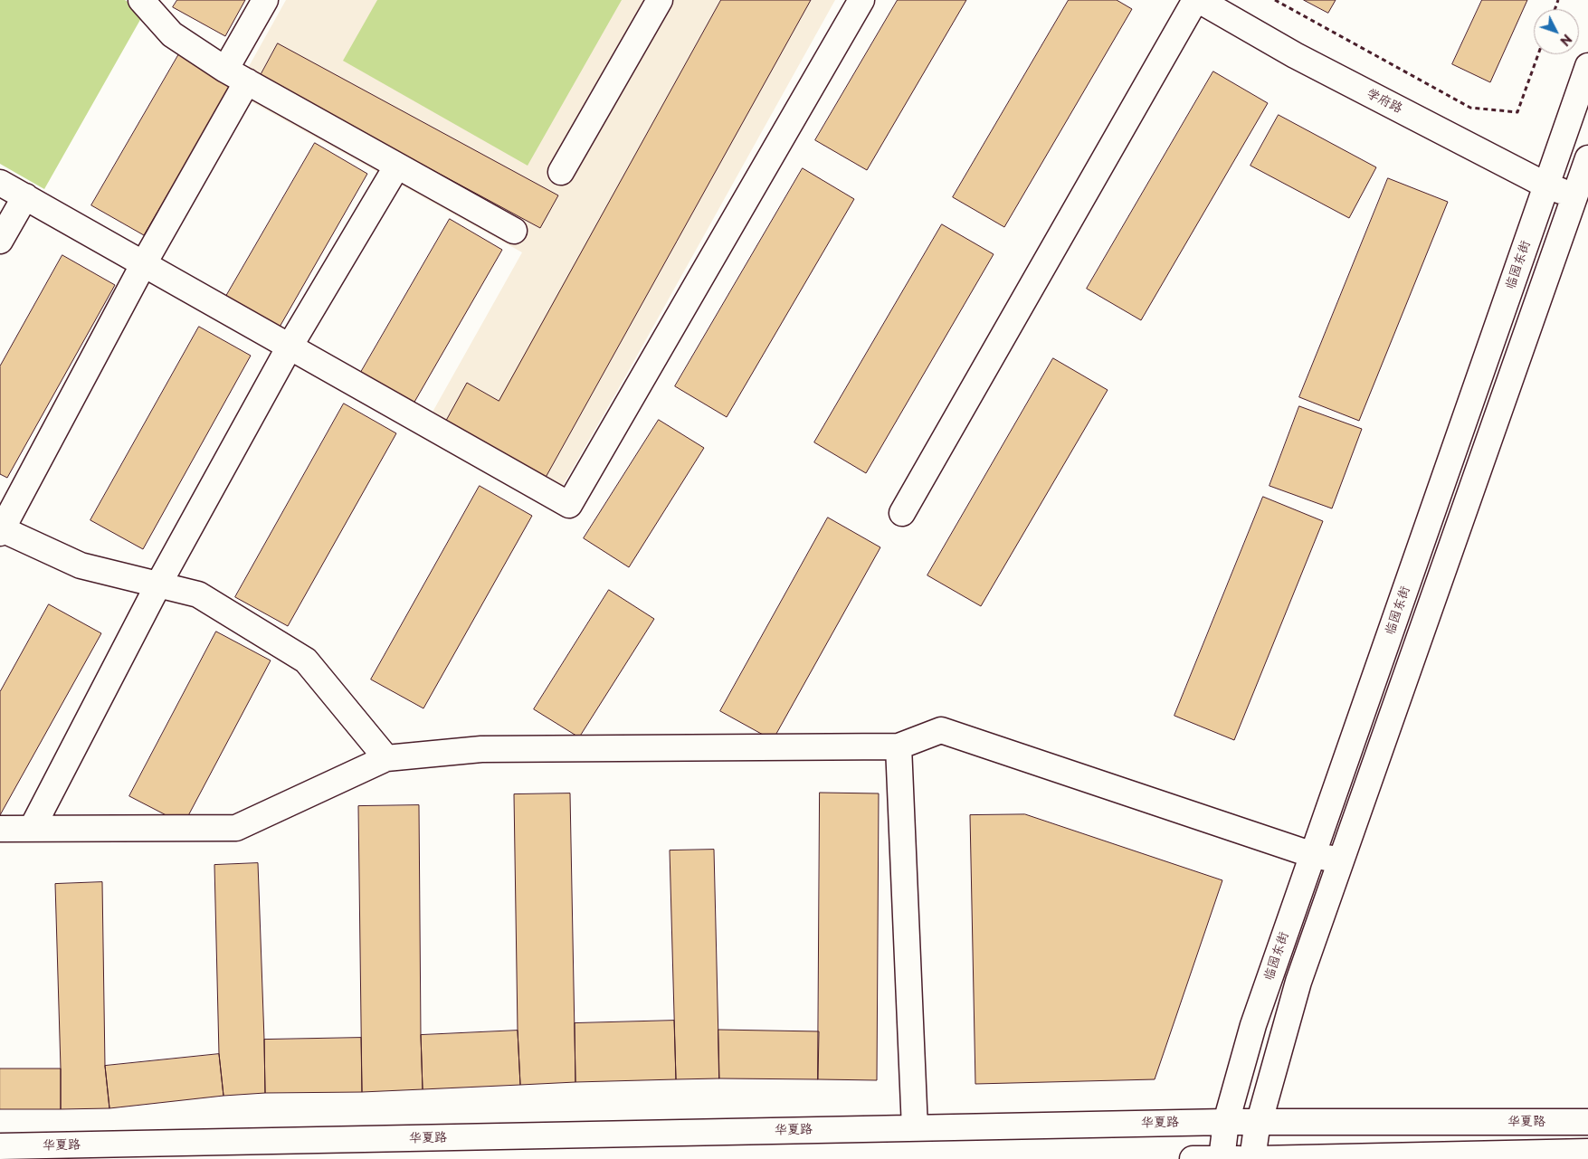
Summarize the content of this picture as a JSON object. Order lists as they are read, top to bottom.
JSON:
{
  "streets": {
    "street": ["学府路", "临园东街", "华夏路"]
  },
  "crossings": [
    ["学府路", "临园东街"],
    ["临园东街", "华夏路"]
  ],
  "north": "bottom right"
}
